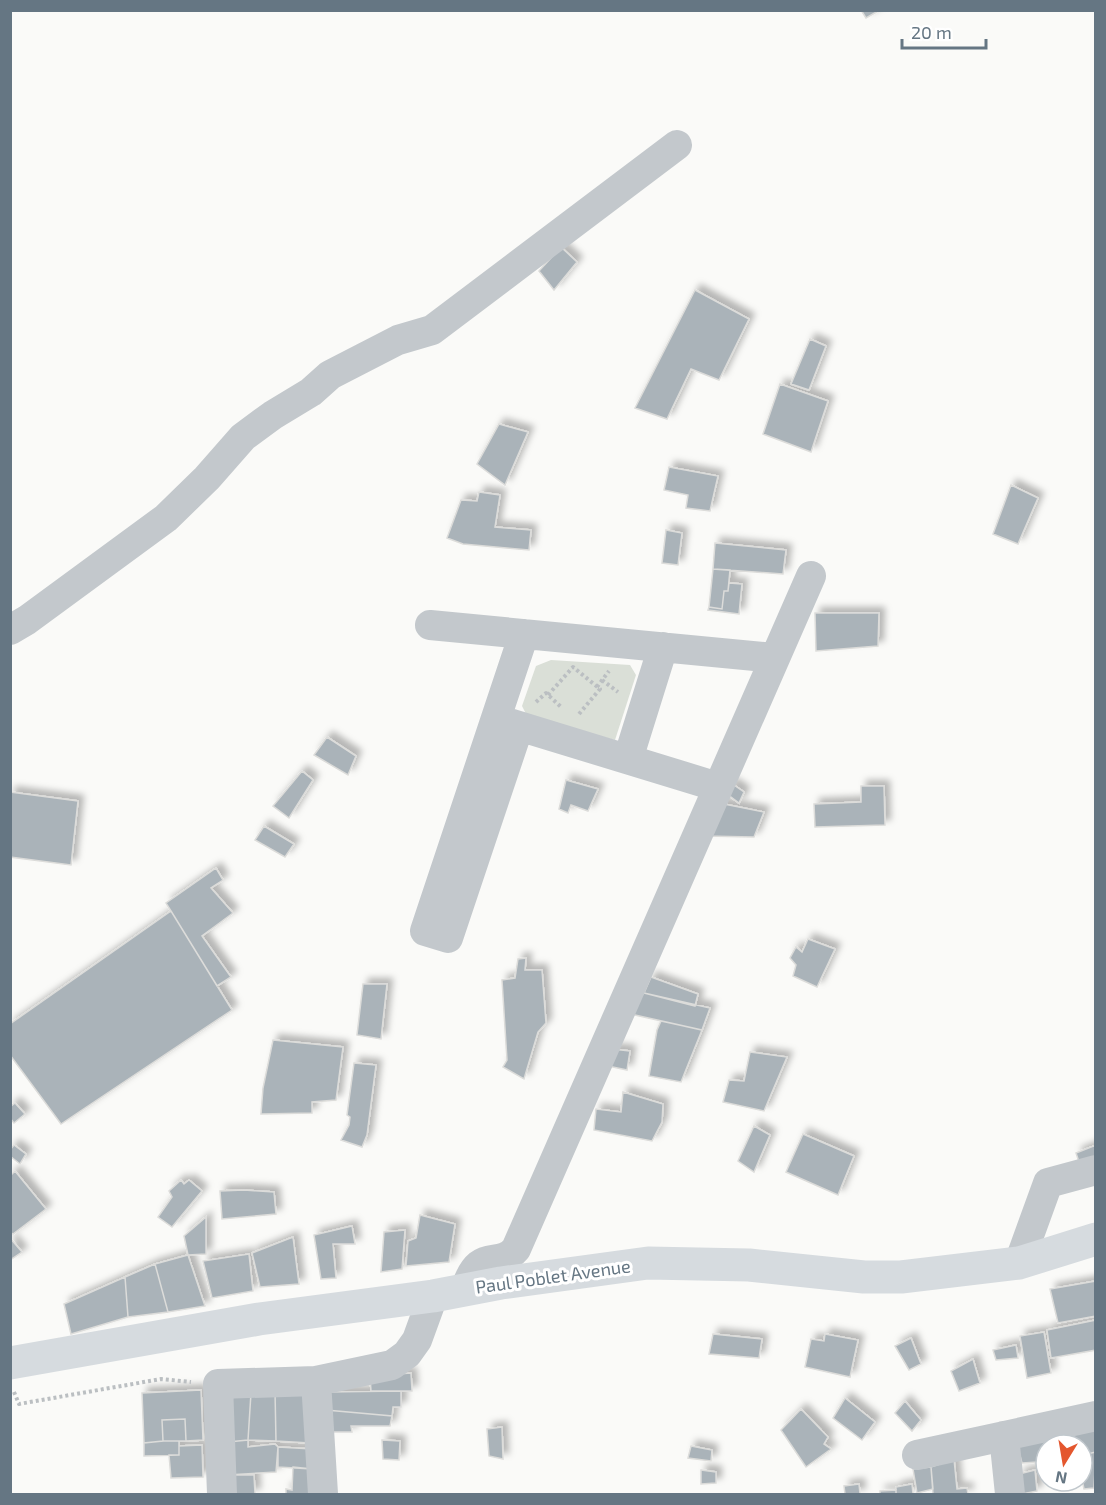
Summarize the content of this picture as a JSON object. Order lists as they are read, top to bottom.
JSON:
{
  "streets": {
    "main road": ["Paul Poblet Avenue"]
  },
  "scale_bar": "20 m",
  "north": "bottom"
}
